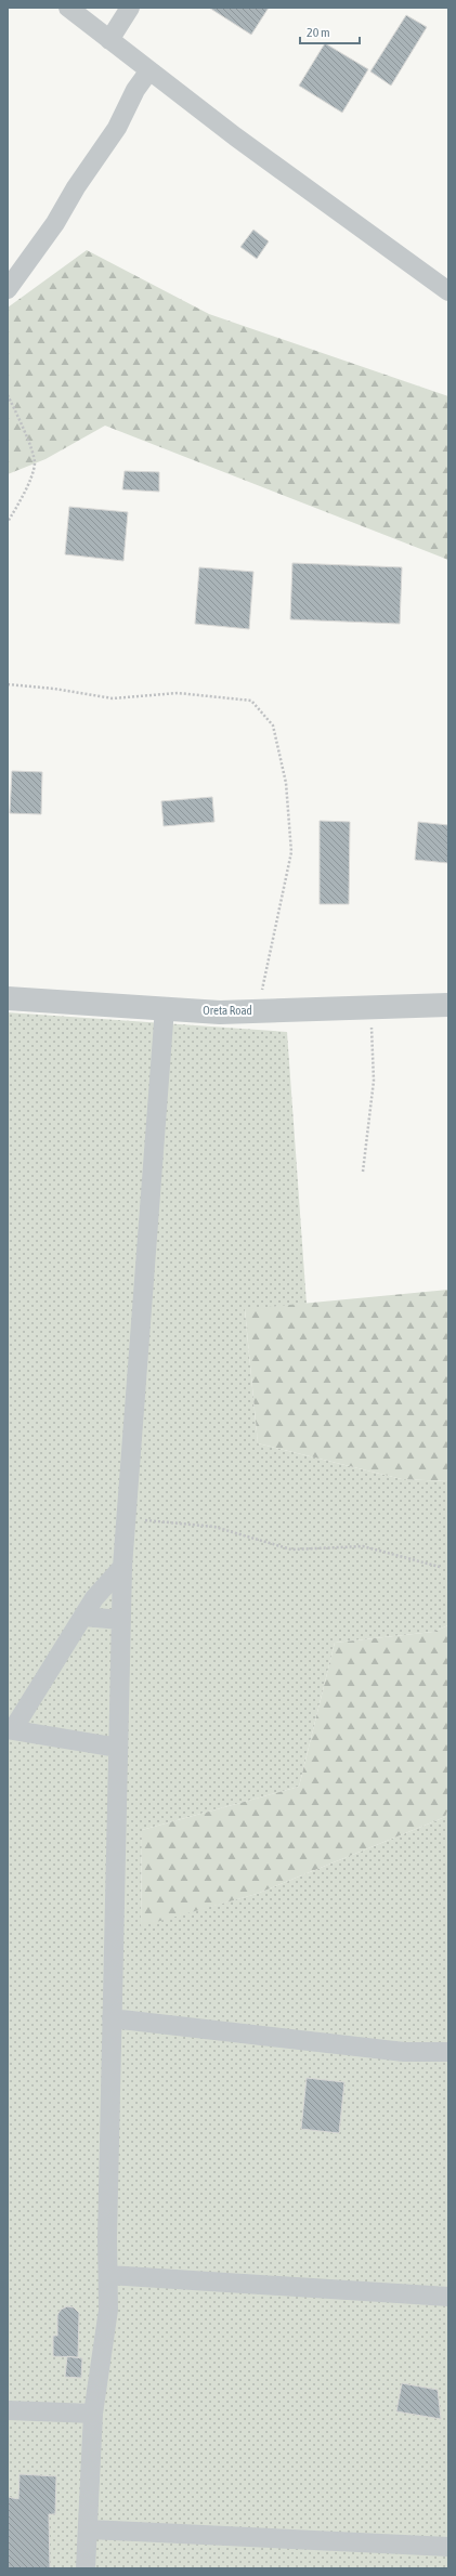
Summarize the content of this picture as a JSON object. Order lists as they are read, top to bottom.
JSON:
{
  "streets": {
    "street": ["Oreta Road"]
  },
  "scale_bar": "20 m"
}
